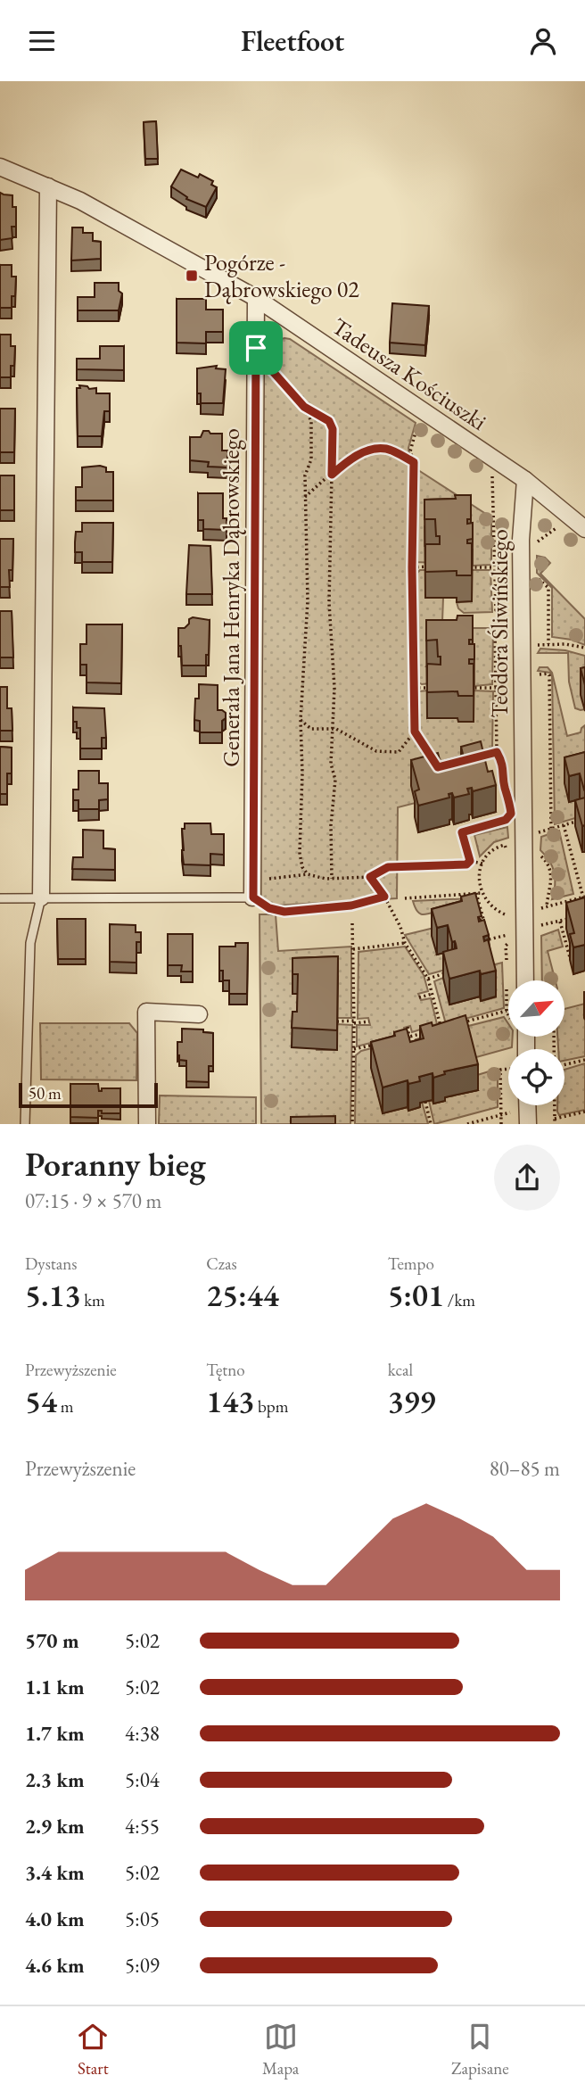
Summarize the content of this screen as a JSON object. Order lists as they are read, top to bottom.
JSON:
{
  "streets": {
    "street": ["Tadeusza Kościuszki", "Generała Jana Henryka Dąbrowskiego", "Teodora Śliwińskiego"]
  },
  "crossings": [
    ["Tadeusza Kościuszki", "Generała Jana Henryka Dąbrowskiego"],
    ["Tadeusza Kościuszki", "Teodora Śliwińskiego"]
  ],
  "places": {
    "transit": ["Pogórze - Dąbrowskiego 02"]
  },
  "scale_bar": "50 m",
  "north": "top right",
  "page": {
    "header": "Fleetfoot",
    "scale": "50 m",
    "heading": ["Poranny bieg", "07:15 · 9 × 570 m"],
    "stats": [
      ["Dystans", "5.13 km"],
      ["Czas", "25:44"],
      ["Tempo", "5:01 /km"],
      ["Przewyższenie", "54 m"],
      ["Tętno", "143 bpm"],
      ["kcal", "399"]
    ],
    "chart": ["Przewyższenie", "80–85 m"],
    "list": [
      {
        "name": "570 m",
        "note": "5:02"
      },
      {
        "name": "1.1 km",
        "note": "5:02"
      },
      {
        "name": "1.7 km",
        "note": "4:38"
      },
      {
        "name": "2.3 km",
        "note": "5:04"
      },
      {
        "name": "2.9 km",
        "note": "4:55"
      },
      {
        "name": "3.4 km",
        "note": "5:02"
      },
      {
        "name": "4.0 km",
        "note": "5:05"
      },
      {
        "name": "4.6 km",
        "note": "5:09"
      }
    ],
    "tabs": ["Start", "Mapa", "Zapisane"]
  }
}
